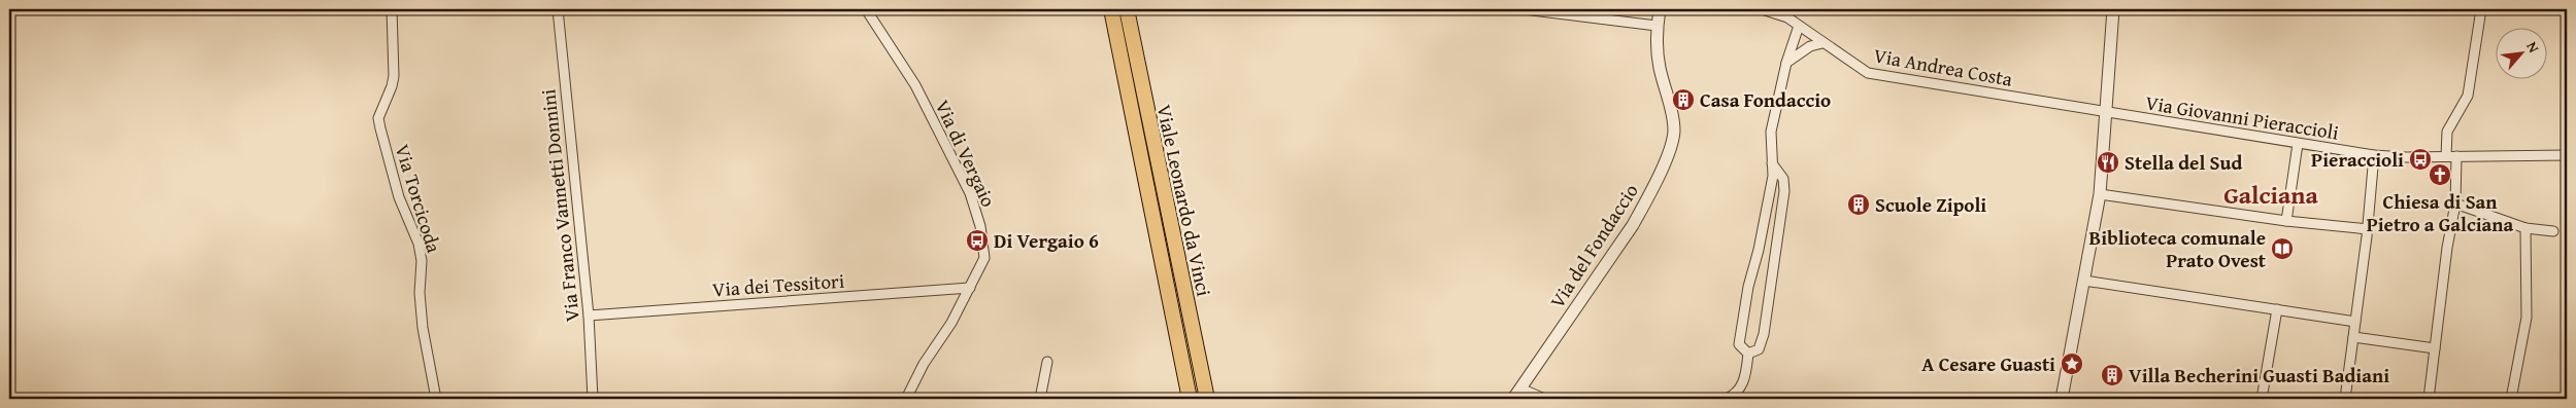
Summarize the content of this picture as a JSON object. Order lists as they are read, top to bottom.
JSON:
{
  "streets": {
    "highway": ["Viale Leonardo da Vinci"],
    "street": [
      "Via Andrea Costa",
      "Via Giovanni Pieraccioli",
      "Via di Vergaio",
      "Via Torcicoda",
      "Via Franco Vannetti Donnini",
      "Via del Fondaccio",
      "Via dei Tessitori"
    ]
  },
  "crossings": [
    ["Via Andrea Costa", "Via Giovanni Pieraccioli"],
    ["Via di Vergaio", "Via dei Tessitori"],
    ["Via Franco Vannetti Donnini", "Via dei Tessitori"]
  ],
  "districts": ["Galciana"],
  "places": {
    "building": ["Casa Fondaccio", "Scuole Zipoli", "Villa Becherini Guasti Badiani"],
    "bus stop": ["Pieraccioli", "Di Vergaio 6"],
    "restaurant": ["Stella del Sud"],
    "church": ["Chiesa di San Pietro a Galciana"],
    "library": ["Biblioteca comunale Prato Ovest"],
    "place": ["A Cesare Guasti"]
  },
  "north": "top right"
}
